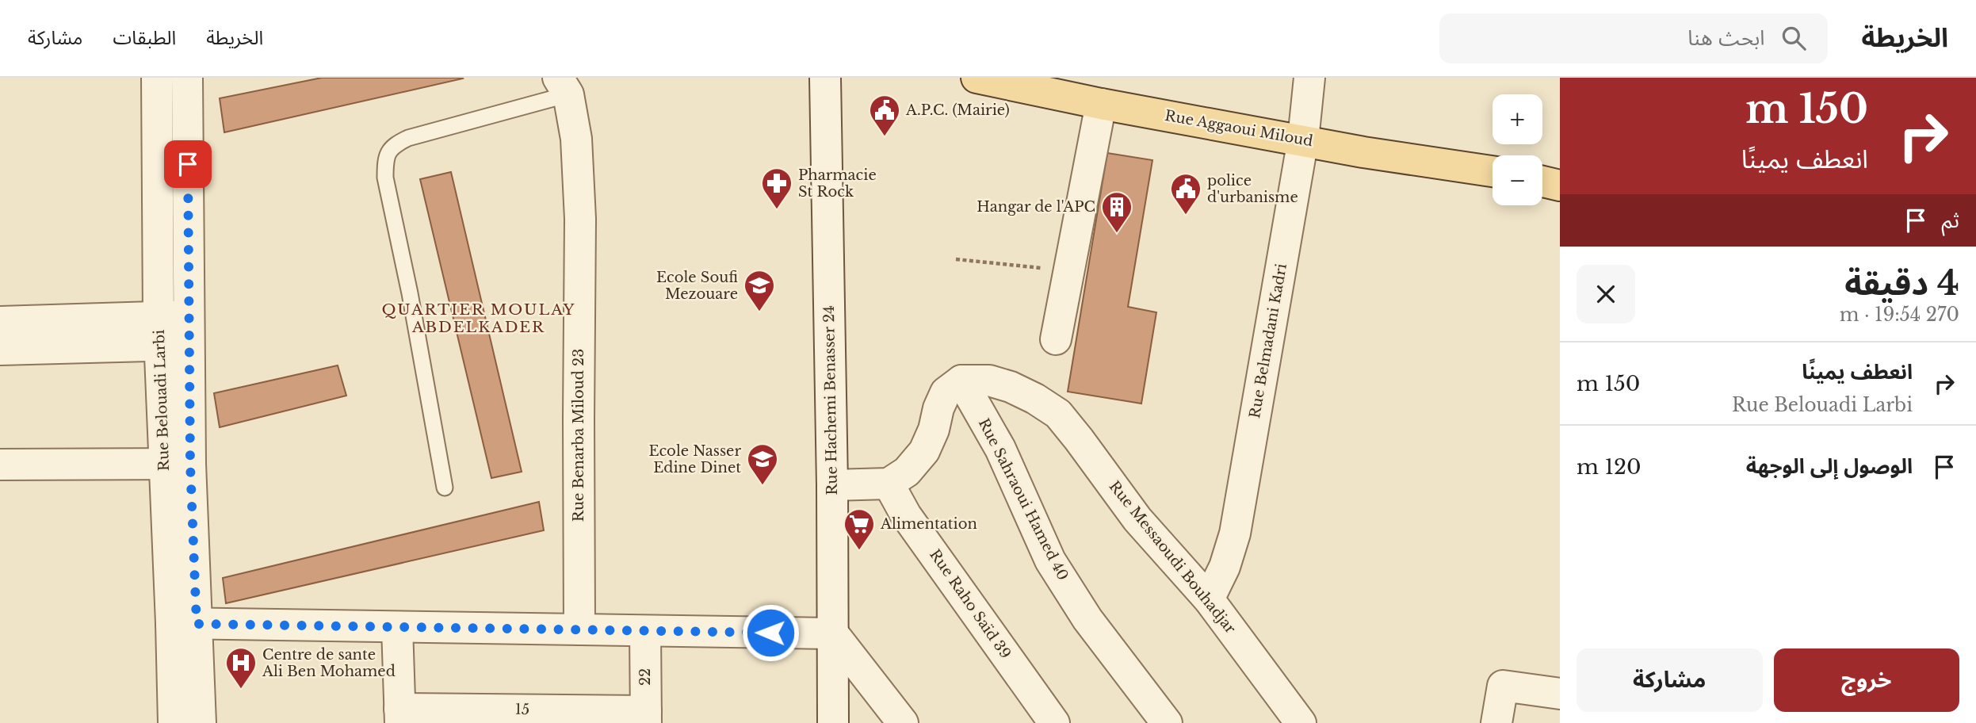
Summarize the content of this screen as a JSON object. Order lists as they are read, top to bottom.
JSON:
{
  "streets": {
    "main road": ["Rue Aggaoui Miloud"],
    "street": [
      "Rue Belmadani Kadri",
      "Rue Belouadi Larbi",
      "Rue Hachemi Benasser 24",
      "Rue Benarba Miloud 23",
      "Rue Sahraoui Hamed 40",
      "Rue Messaoudi Bouhadjar",
      "Rue Raho Saïd 39",
      "22",
      "15"
    ]
  },
  "crossings": [
    ["Rue Aggaoui Miloud", "Rue Belmadani Kadri"],
    ["Rue Belmadani Kadri", "Rue Messaoudi Bouhadjar"],
    ["Rue Sahraoui Hamed 40", "Rue Messaoudi Bouhadjar"],
    ["22", "15"]
  ],
  "districts": ["QUARTIER MOULAY ABDELKADER"],
  "places": {
    "public building": ["A.P.C. (Mairie)", "police d'urbanisme"],
    "pharmacy": ["Pharmacie St Rock"],
    "building": ["Hangar de l'APC"],
    "school or university": ["Ecole Soufi Mezouare", "Ecole Nasser Edine Dinet"],
    "supermarket": ["Alimentation"],
    "hospital": ["Centre de sante Ali Ben Mohamed"]
  },
  "page": {
    "header": "الخريطة",
    "search": "ابحث هنا",
    "nav": ["الخريطة", "الطبقات", "مشاركة"],
    "turn": ["150 m", "انعطف يمينًا"],
    "map_buttons": ["+", "−"],
    "then": "ثم",
    "heading": ["4 دقيقة", "270 m · 19:54"],
    "list": [
      {
        "name": "انعطف يمينًا",
        "note": "Rue Belouadi Larbi",
        "value": "150 m"
      },
      {
        "name": "الوصول إلى الوجهة",
        "value": "120 m"
      }
    ],
    "buttons": ["خروج", "مشاركة"]
  }
}
